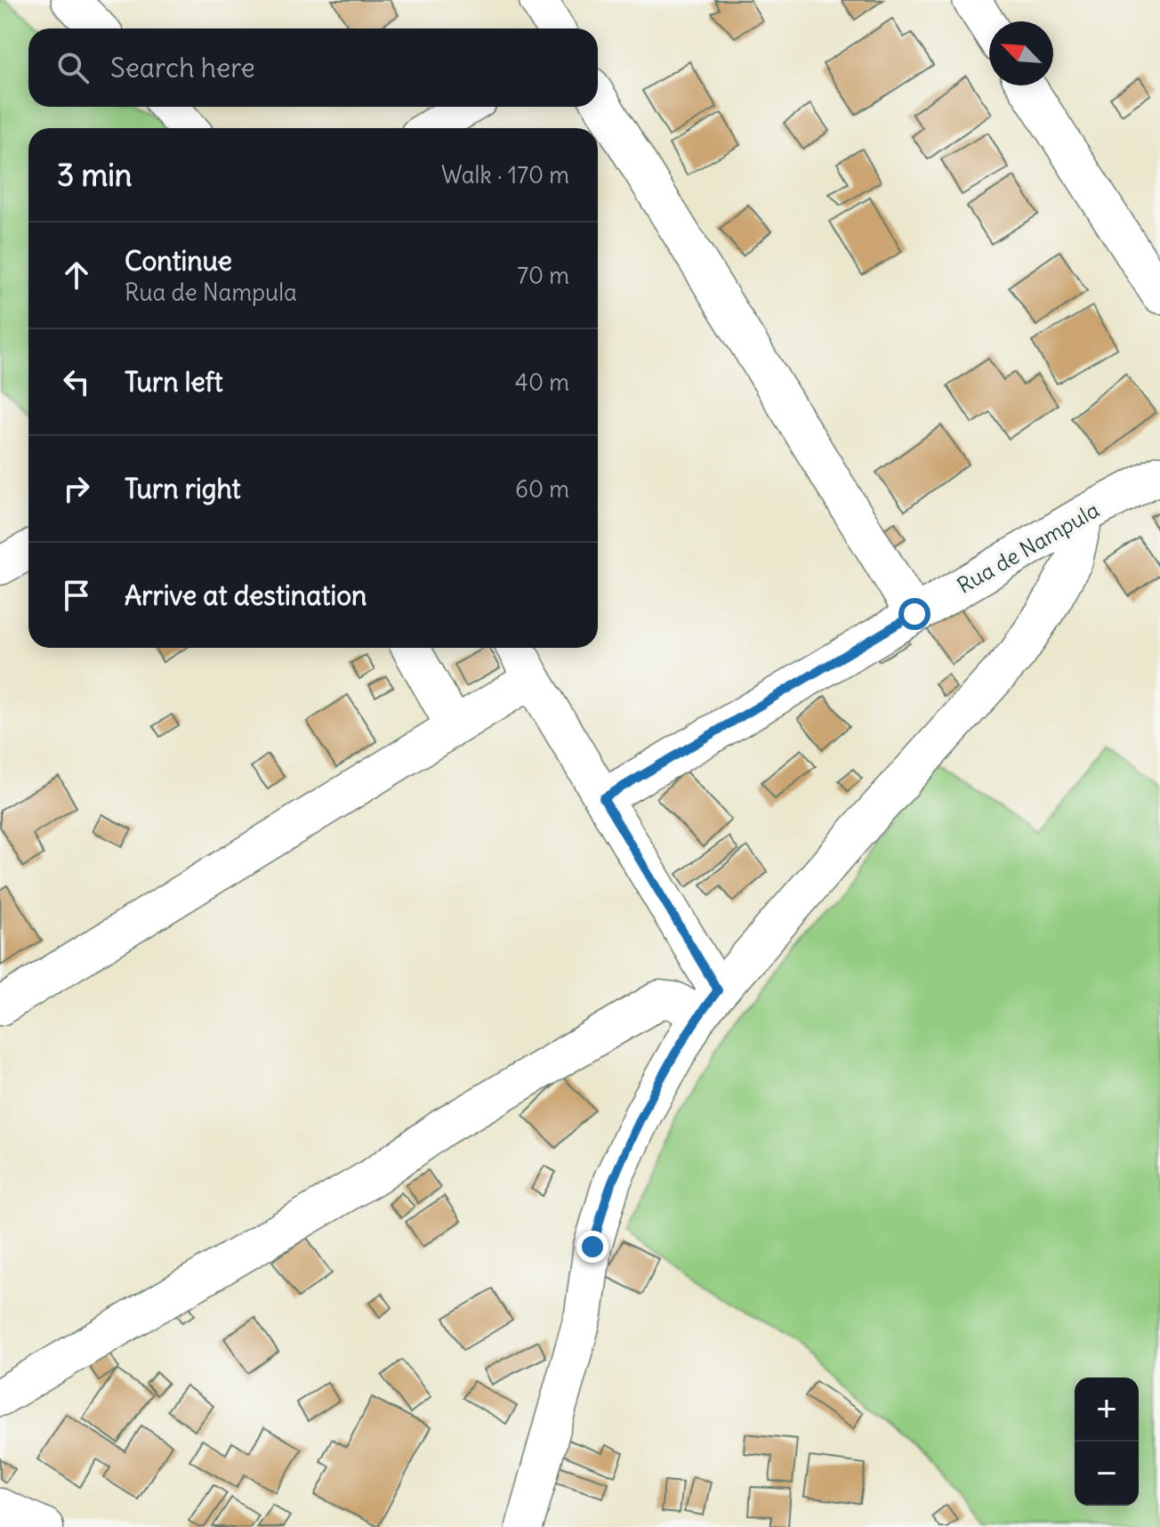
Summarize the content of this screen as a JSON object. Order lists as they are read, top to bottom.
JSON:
{
  "streets": {
    "street": ["Rua de Nampula"]
  },
  "north": "top left",
  "page": {
    "search": "Search here",
    "heading": ["3 min", "Walk · 170 m"],
    "list": [
      ["Continue", "Rua de Nampula", "70 m"],
      ["Turn left", "40 m"],
      ["Turn right", "60 m"],
      "Arrive at destination"
    ],
    "map_buttons": ["+", "−"]
  }
}
